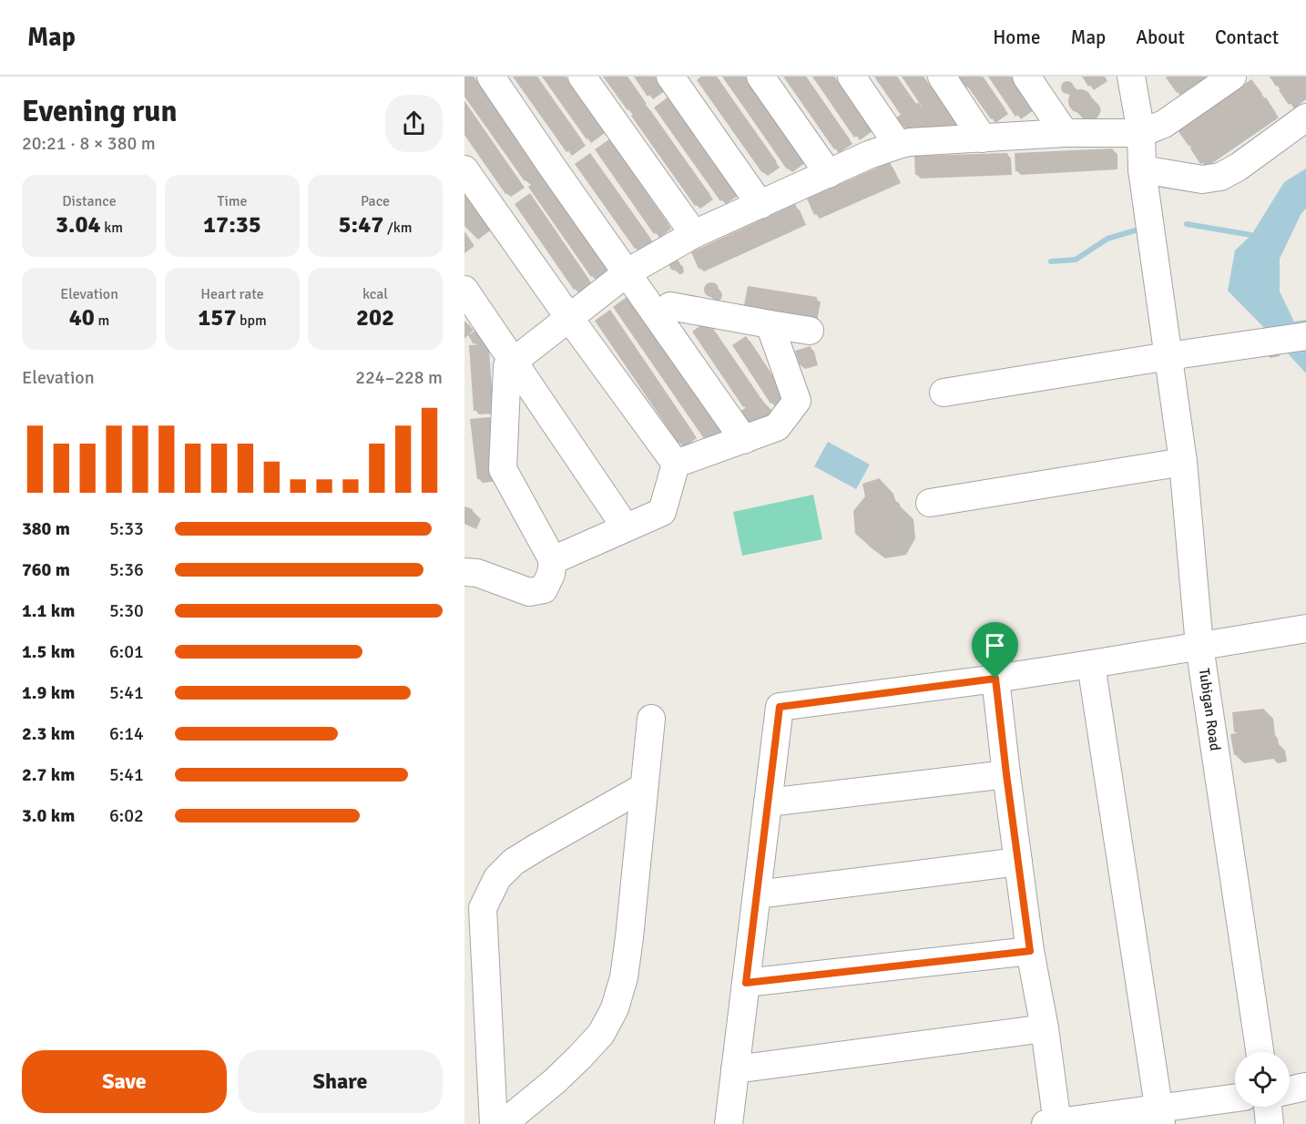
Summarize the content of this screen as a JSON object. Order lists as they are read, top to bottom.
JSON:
{
  "streets": {
    "street": ["Tubigan Road"]
  },
  "page": {
    "header": "Map",
    "nav": [
      "Home",
      "Map",
      "About",
      "Contact"
    ],
    "heading": ["Evening run", "20:21 · 8 × 380 m"],
    "stats": [
      ["Distance", "3.04 km"],
      ["Time", "17:35"],
      ["Pace", "5:47 /km"],
      ["Elevation", "40 m"],
      ["Heart rate", "157 bpm"],
      ["kcal", "202"]
    ],
    "chart": ["Elevation", "224–228 m"],
    "list": [
      {
        "name": "380 m",
        "note": "5:33"
      },
      {
        "name": "760 m",
        "note": "5:36"
      },
      {
        "name": "1.1 km",
        "note": "5:30"
      },
      {
        "name": "1.5 km",
        "note": "6:01"
      },
      {
        "name": "1.9 km",
        "note": "5:41"
      },
      {
        "name": "2.3 km",
        "note": "6:14"
      },
      {
        "name": "2.7 km",
        "note": "5:41"
      },
      {
        "name": "3.0 km",
        "note": "6:02"
      }
    ],
    "buttons": ["Save", "Share"]
  }
}
